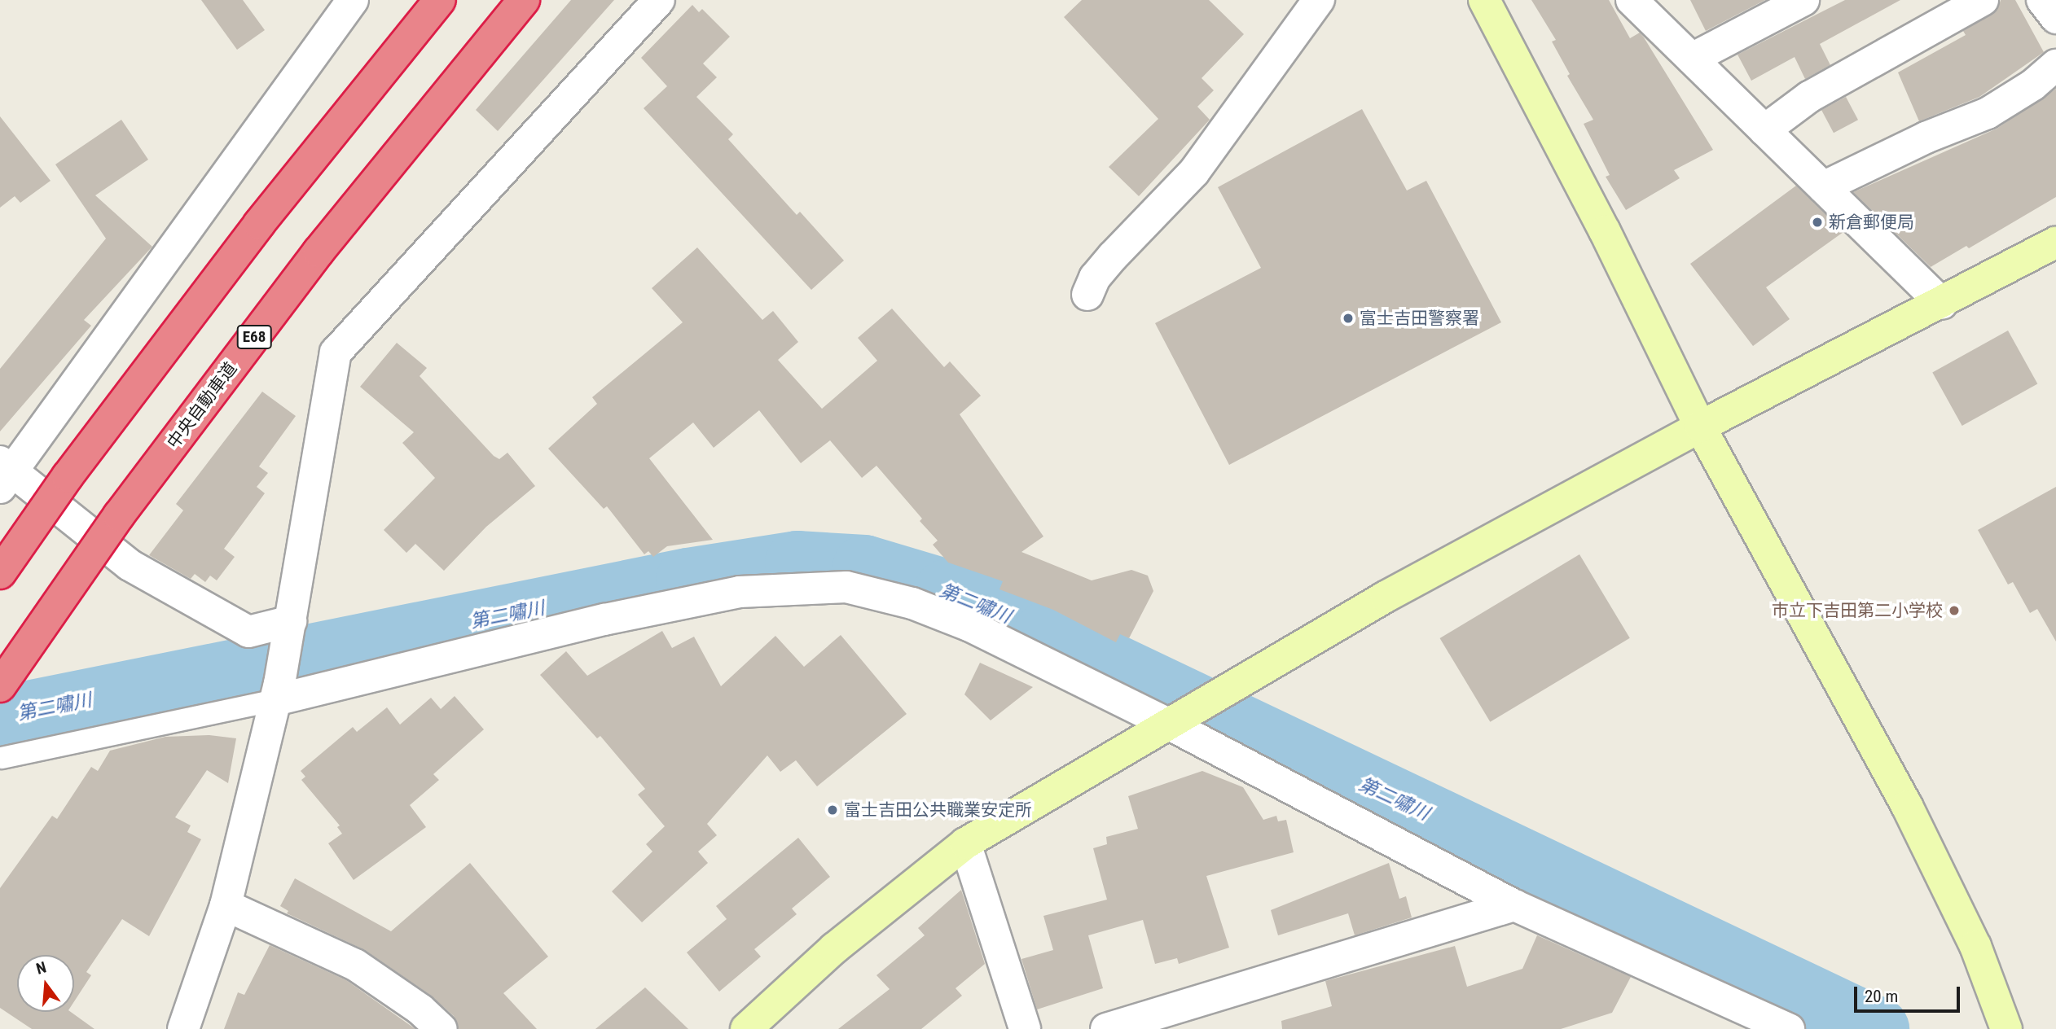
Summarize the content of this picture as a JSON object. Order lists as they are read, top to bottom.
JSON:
{
  "streets": {
    "highway": ["E68", "中央自動車道"]
  },
  "water": ["第二嘯川"],
  "places": [
    "新倉郵便局",
    "富士吉田警察署",
    "市立下吉田第二小学校",
    "富士吉田公共職業安定所"
  ],
  "scale_bar": "20 m",
  "north": "top"
}
